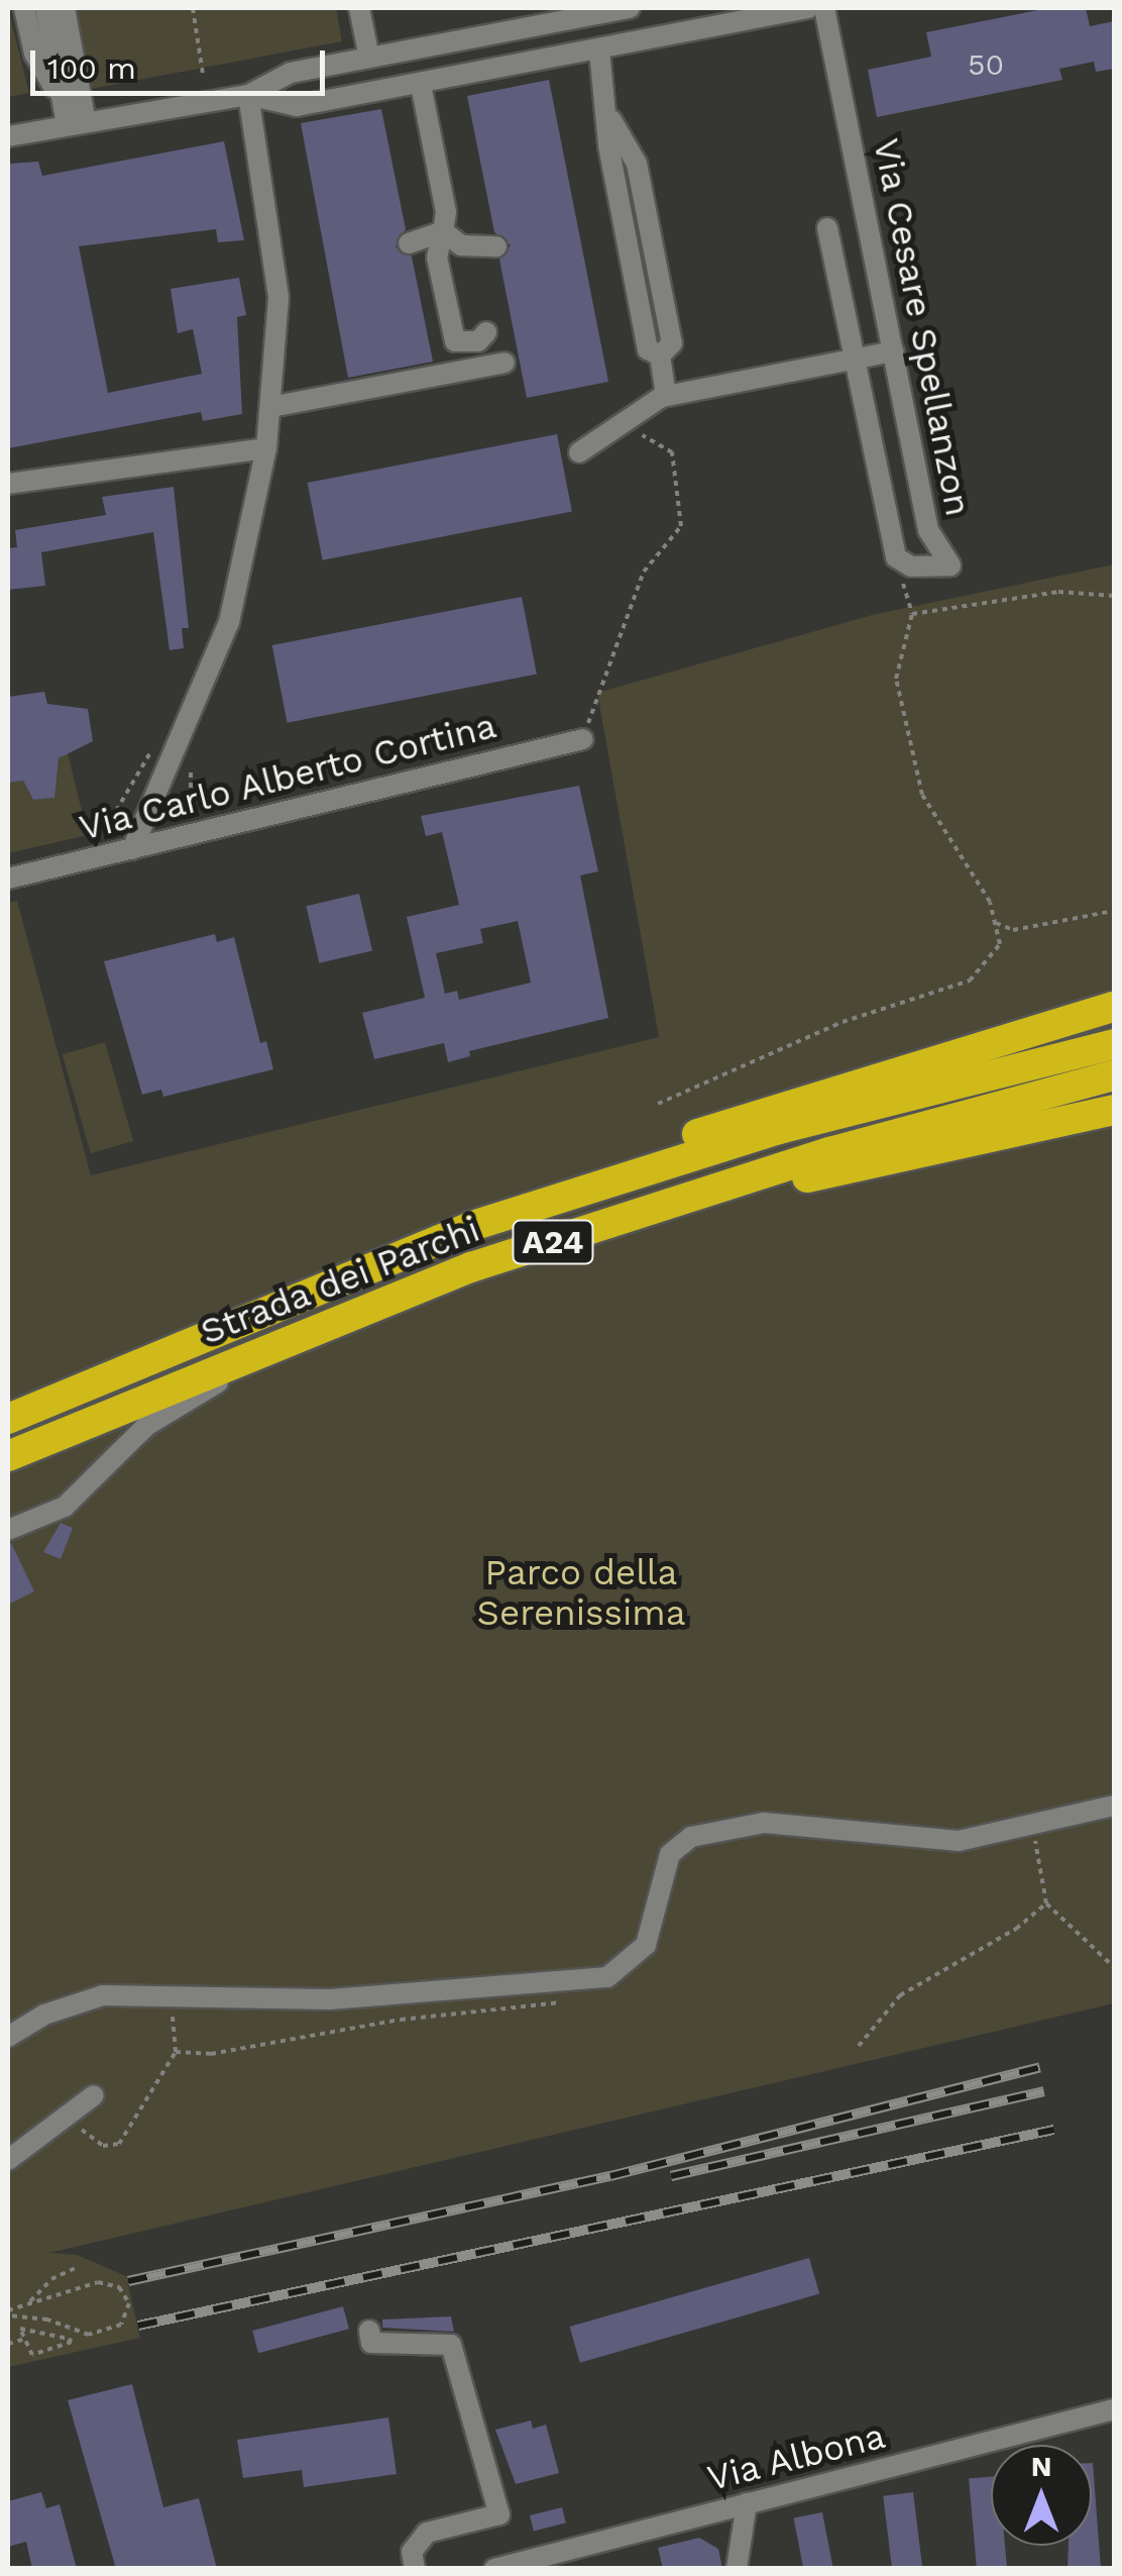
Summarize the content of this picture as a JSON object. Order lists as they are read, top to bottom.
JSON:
{
  "streets": {
    "highway": ["A24", "Strada dei Parchi"],
    "street": ["Via Cesare Spellanzon", "Via Carlo Alberto Cortina", "Via Albona"]
  },
  "parks": ["Parco della Serenissima"],
  "house_numbers": ["50"],
  "scale_bar": "100 m",
  "north": "top"
}
